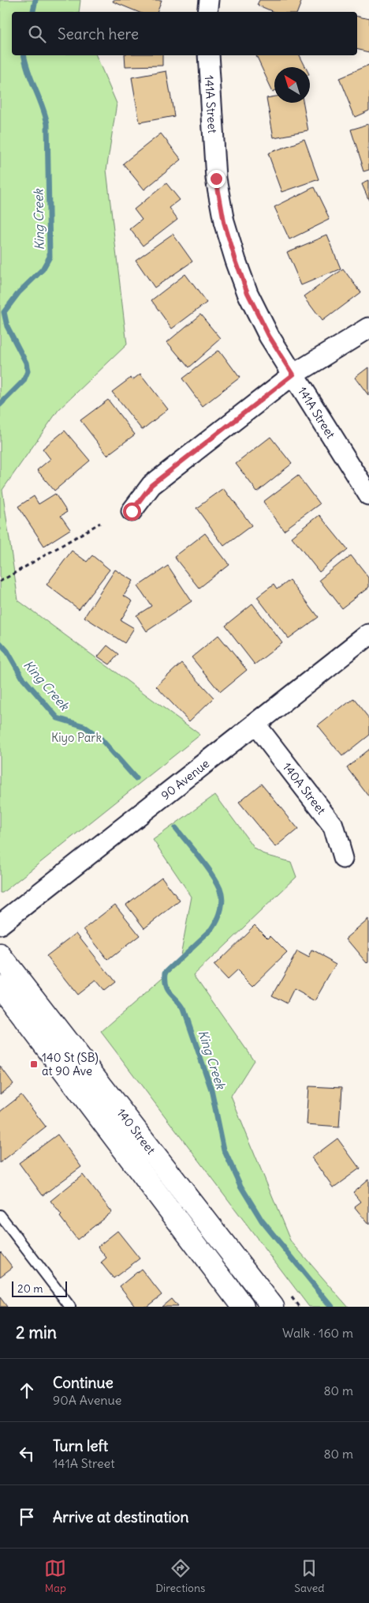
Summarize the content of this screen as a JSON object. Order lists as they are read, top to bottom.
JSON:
{
  "streets": {
    "main road": ["140 Street"],
    "street": ["141A Street", "90 Avenue", "140A Street"]
  },
  "crossings": [
    ["90 Avenue", "140A Street"]
  ],
  "water": ["King Creek"],
  "parks": ["Kiyo Park"],
  "places": {
    "transit": ["140 St (SB) at 90 Ave"]
  },
  "scale_bar": "20 m",
  "north": "top left",
  "page": {
    "search": "Search here",
    "scale": "20 m",
    "heading": ["2 min", "Walk · 160 m"],
    "list": [
      ["Continue", "90A Avenue", "80 m"],
      ["Turn left", "141A Street", "80 m"],
      "Arrive at destination"
    ],
    "nav": ["Map", "Directions", "Saved"]
  }
}
